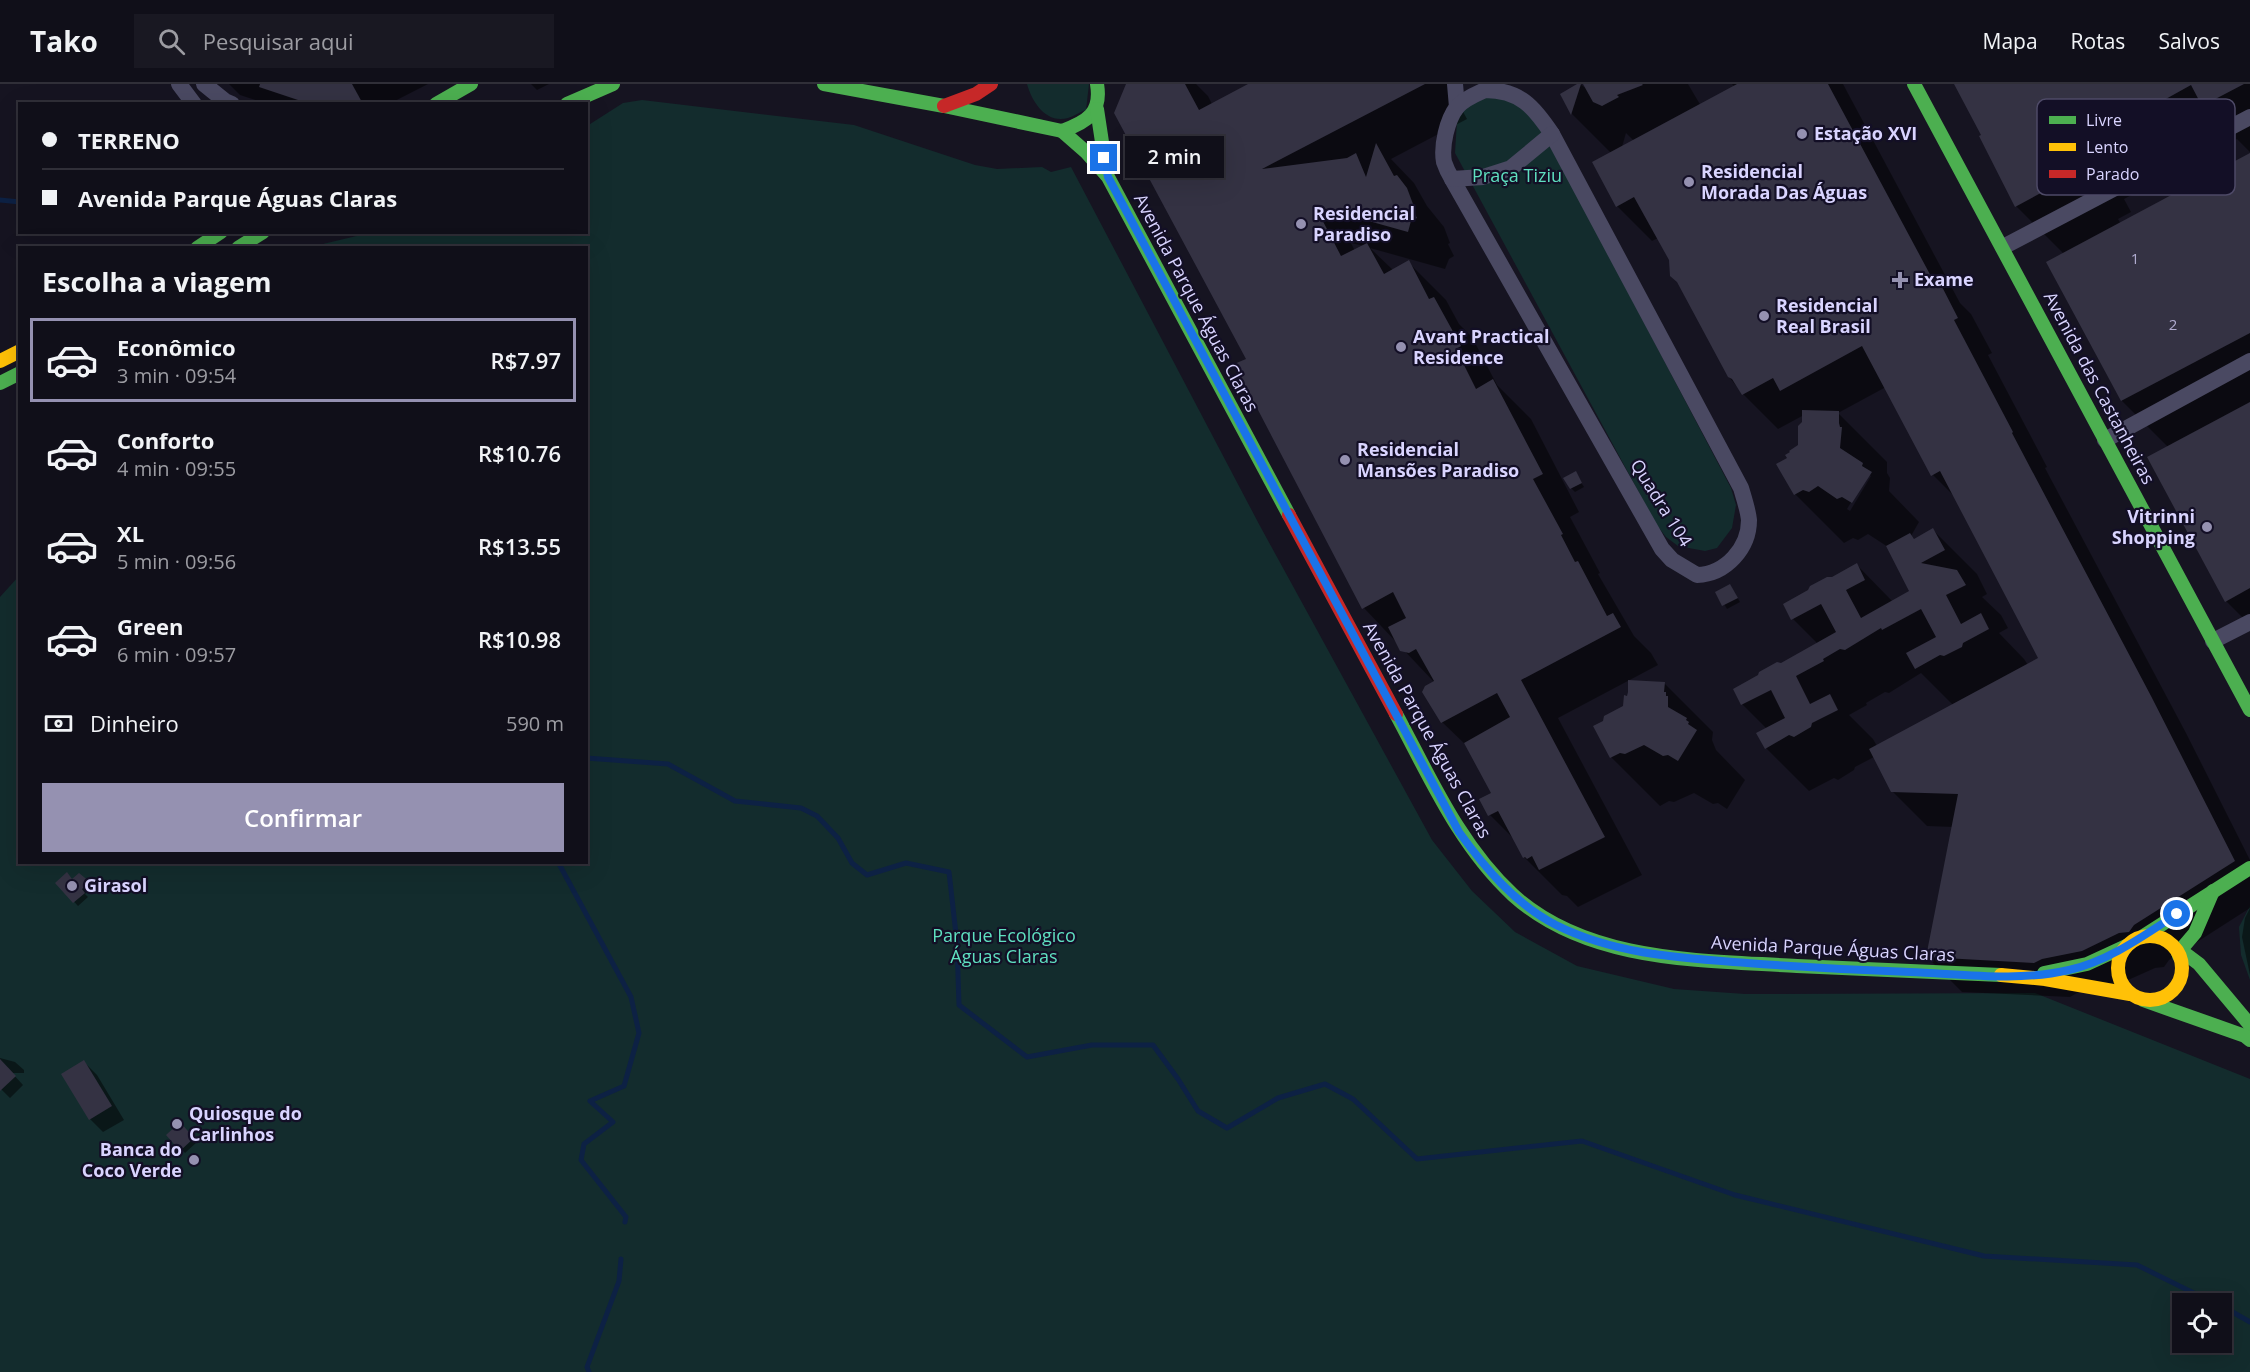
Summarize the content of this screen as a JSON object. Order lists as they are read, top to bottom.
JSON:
{
  "streets": {
    "street": ["Avenida Parque Águas Claras", "Avenida das Castanheiras", "Quadra 104"]
  },
  "parks": ["Praça Tiziu", "Parque Ecológico Águas Claras"],
  "places": {
    "other": [
      "Estação XVI",
      "Residencial Morada Das Águas",
      "Residencial Paradiso",
      "Residencial Real Brasil",
      "Avant Practical Residence",
      "Residencial Mansões Paradiso",
      "Vitrinni Shopping",
      "Girasol",
      "Quiosque do Carlinhos",
      "Banca do Coco Verde"
    ],
    "health": ["Exame"]
  },
  "house_numbers": ["1", "2"],
  "legend": ["Livre", "Lento", "Parado"],
  "page": {
    "header": "Tako",
    "search": "Pesquisar aqui",
    "nav": ["Mapa", "Rotas", "Salvos"],
    "banner": ["TERRENO", "Avenida Parque Águas Claras"],
    "bubble": "2 min",
    "heading": "Escolha a viagem",
    "list": [
      {
        "name": "Econômico",
        "note": "3 min · 09:54",
        "value": "R$7.97"
      },
      {
        "name": "Conforto",
        "note": "4 min · 09:55",
        "value": "R$10.76"
      },
      {
        "name": "XL",
        "note": "5 min · 09:56",
        "value": "R$13.55"
      },
      {
        "name": "Green",
        "note": "6 min · 09:57",
        "value": "R$10.98"
      }
    ],
    "pay": ["Dinheiro", "590 m"],
    "buttons": "Confirmar"
  }
}
